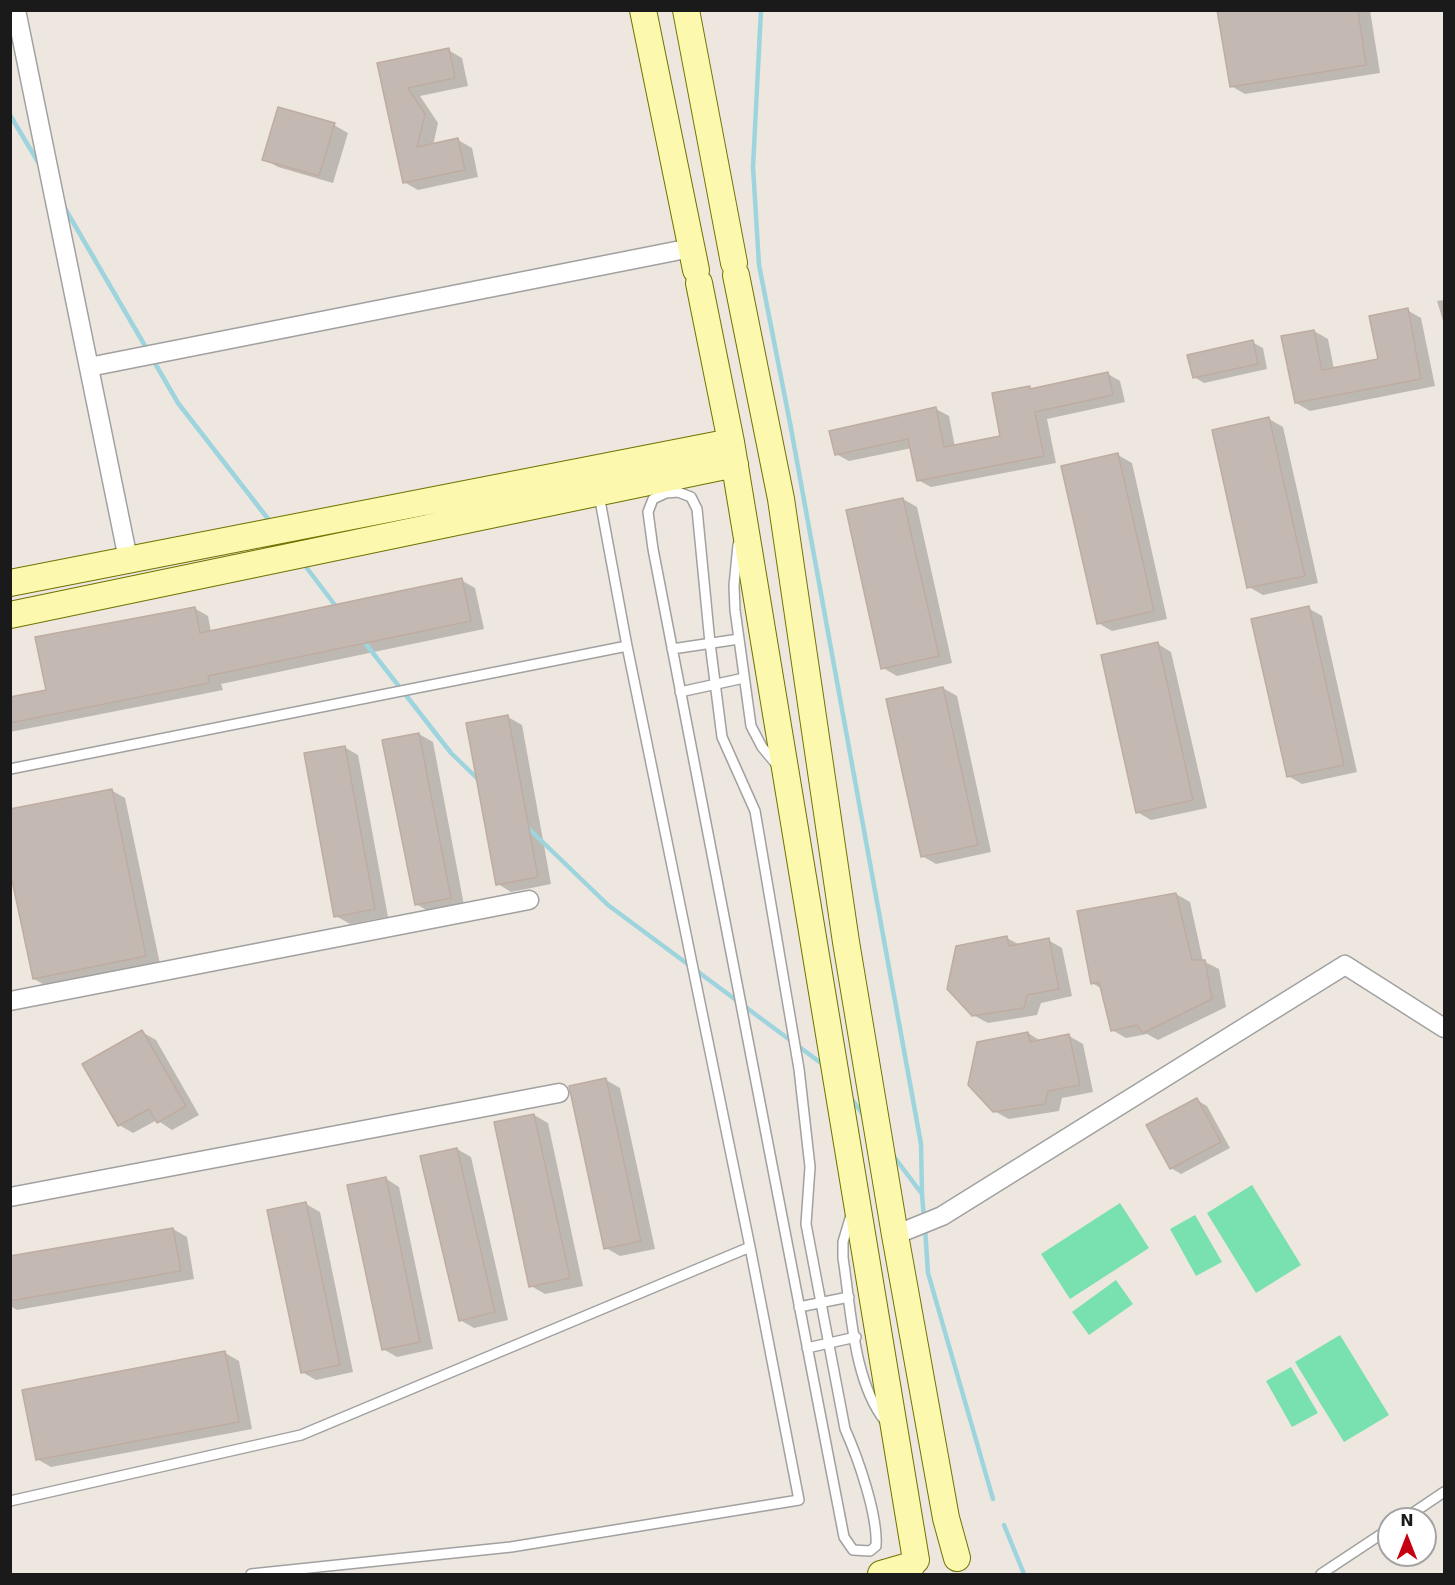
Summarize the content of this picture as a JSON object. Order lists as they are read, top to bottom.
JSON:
{
  "north": "top"
}
